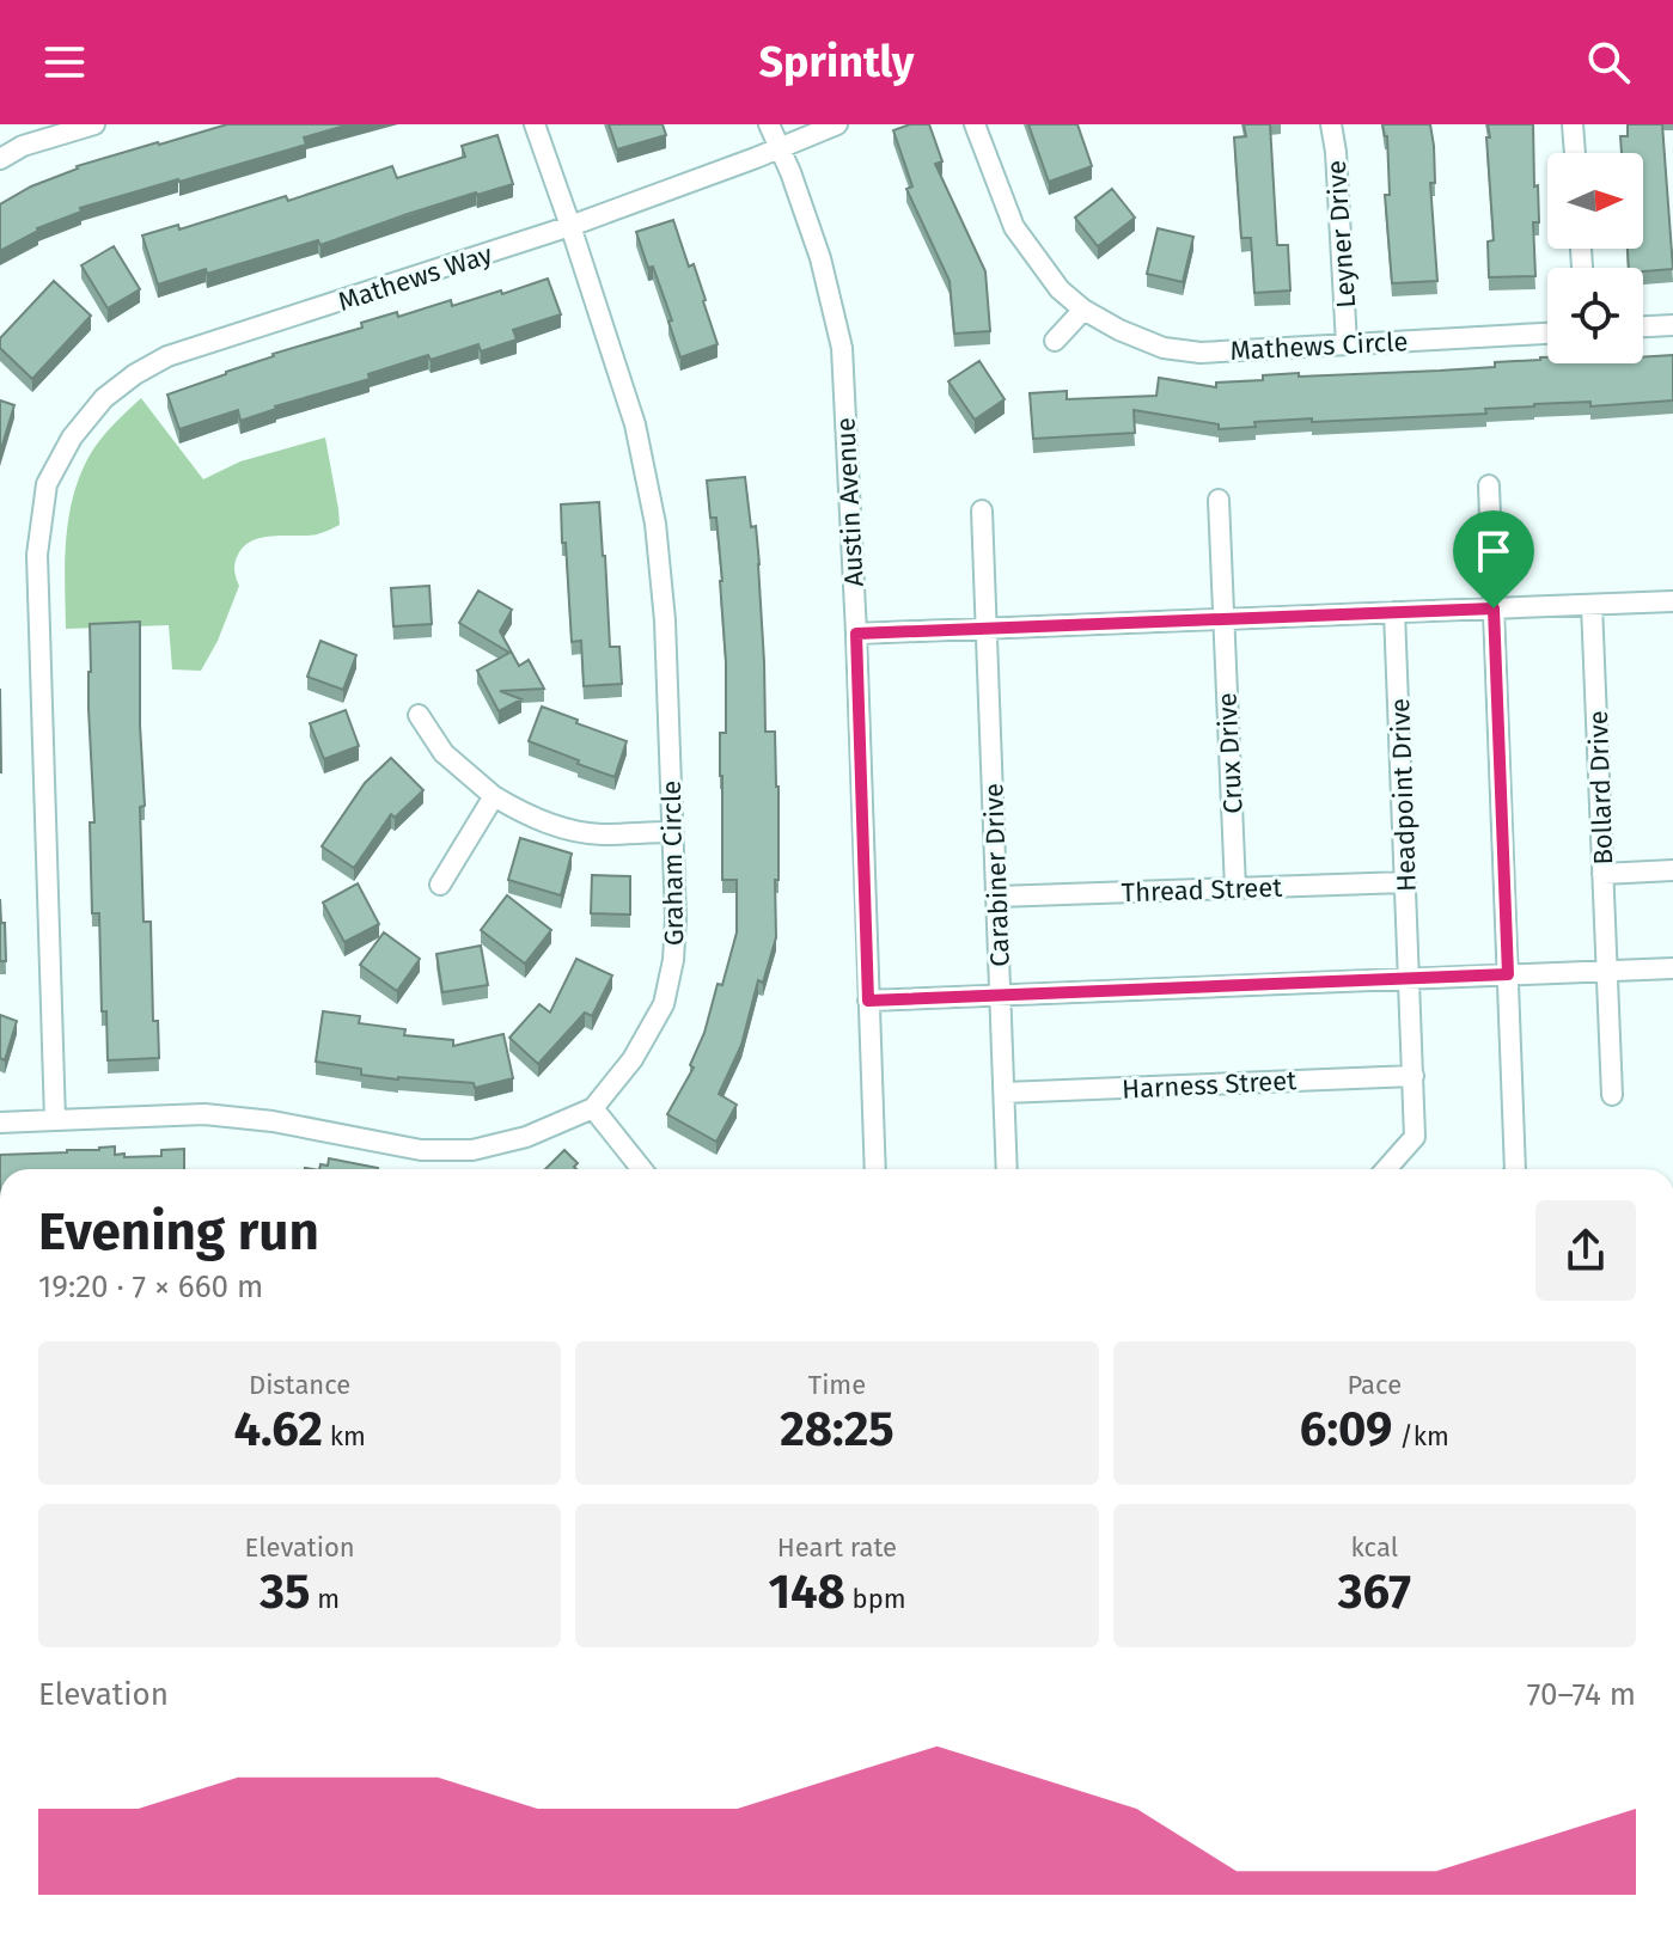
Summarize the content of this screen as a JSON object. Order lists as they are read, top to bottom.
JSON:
{
  "streets": {
    "street": [
      "Leyner Drive",
      "Mathews Way",
      "Mathews Circle",
      "Austin Avenue",
      "Crux Drive",
      "Bollard Drive",
      "Headpoint Drive",
      "Graham Circle",
      "Carabiner Drive",
      "Thread Street",
      "Harness Street"
    ]
  },
  "crossings": [
    ["Leyner Drive", "Mathews Circle"],
    ["Mathews Way", "Austin Avenue"],
    ["Mathews Way", "Graham Circle"],
    ["Crux Drive", "Thread Street"],
    ["Headpoint Drive", "Thread Street"],
    ["Headpoint Drive", "Harness Street"],
    ["Carabiner Drive", "Thread Street"],
    ["Carabiner Drive", "Harness Street"]
  ],
  "north": "right",
  "page": {
    "header": "Sprintly",
    "heading": ["Evening run", "19:20 · 7 × 660 m"],
    "stats": [
      ["Distance", "4.62 km"],
      ["Time", "28:25"],
      ["Pace", "6:09 /km"],
      ["Elevation", "35 m"],
      ["Heart rate", "148 bpm"],
      ["kcal", "367"]
    ],
    "chart": ["Elevation", "70–74 m"]
  }
}
